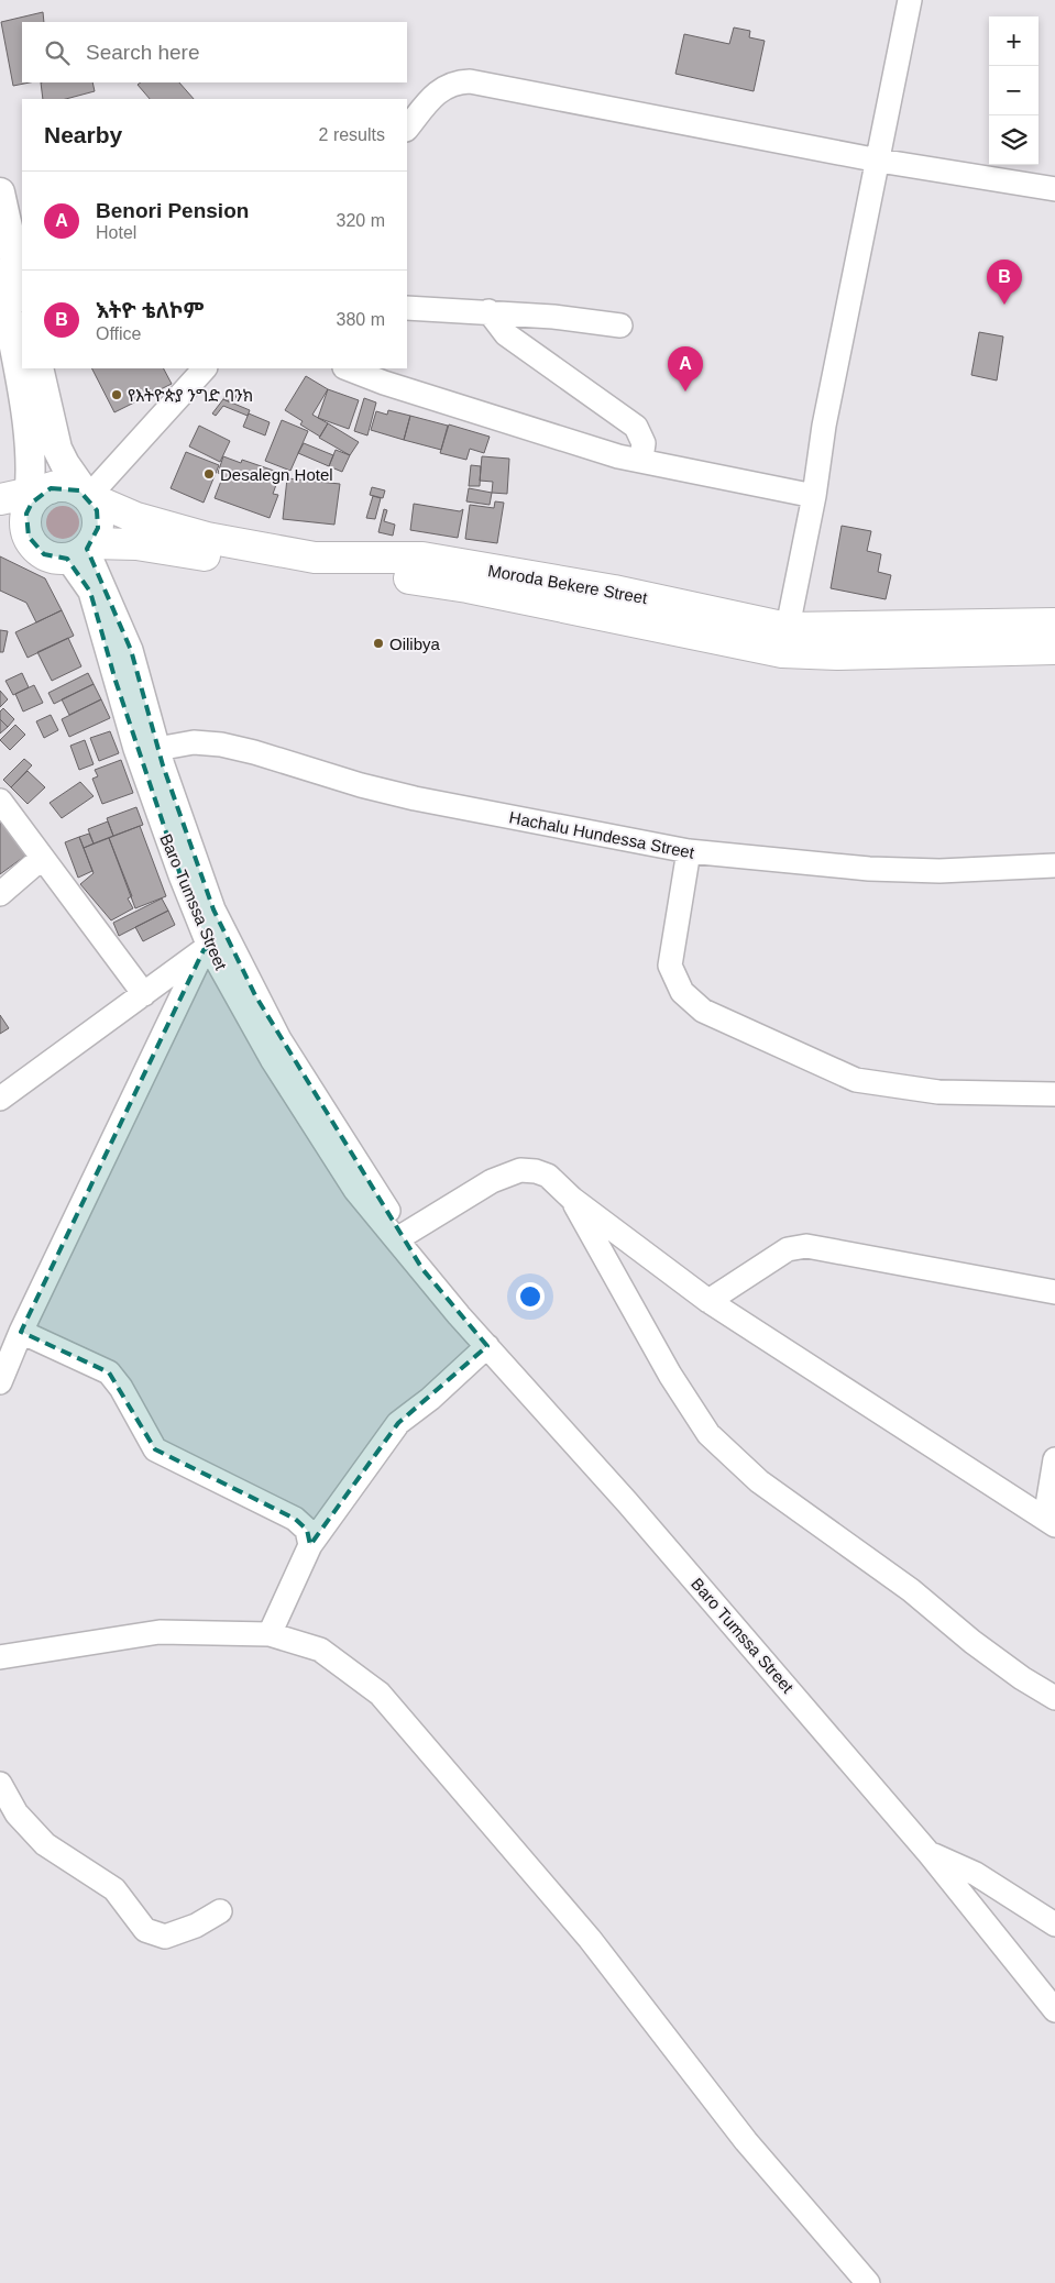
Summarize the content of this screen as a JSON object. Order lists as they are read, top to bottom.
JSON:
{
  "streets": {
    "highway": ["Moroda Bekere Street"],
    "street": ["Hachalu Hundessa Street", "Baro Tumssa Street"]
  },
  "crossings": [
    ["Moroda Bekere Street", "Baro Tumssa Street"],
    ["Hachalu Hundessa Street", "Baro Tumssa Street"]
  ],
  "places": ["የእትዮጵያ ንግድ ባንክ", "Desalegn Hotel", "Oilibya"],
  "page": {
    "map_buttons": ["+", "−"],
    "search": "Search here",
    "heading": ["Nearby", "2 results"],
    "list": [
      {
        "mark": "A",
        "name": "Benori Pension",
        "note": "Hotel",
        "value": "320 m"
      },
      {
        "mark": "B",
        "name": "እትዮ ቴለኮም",
        "note": "Office",
        "value": "380 m"
      }
    ],
    "pins": ["B", "A"]
  }
}
